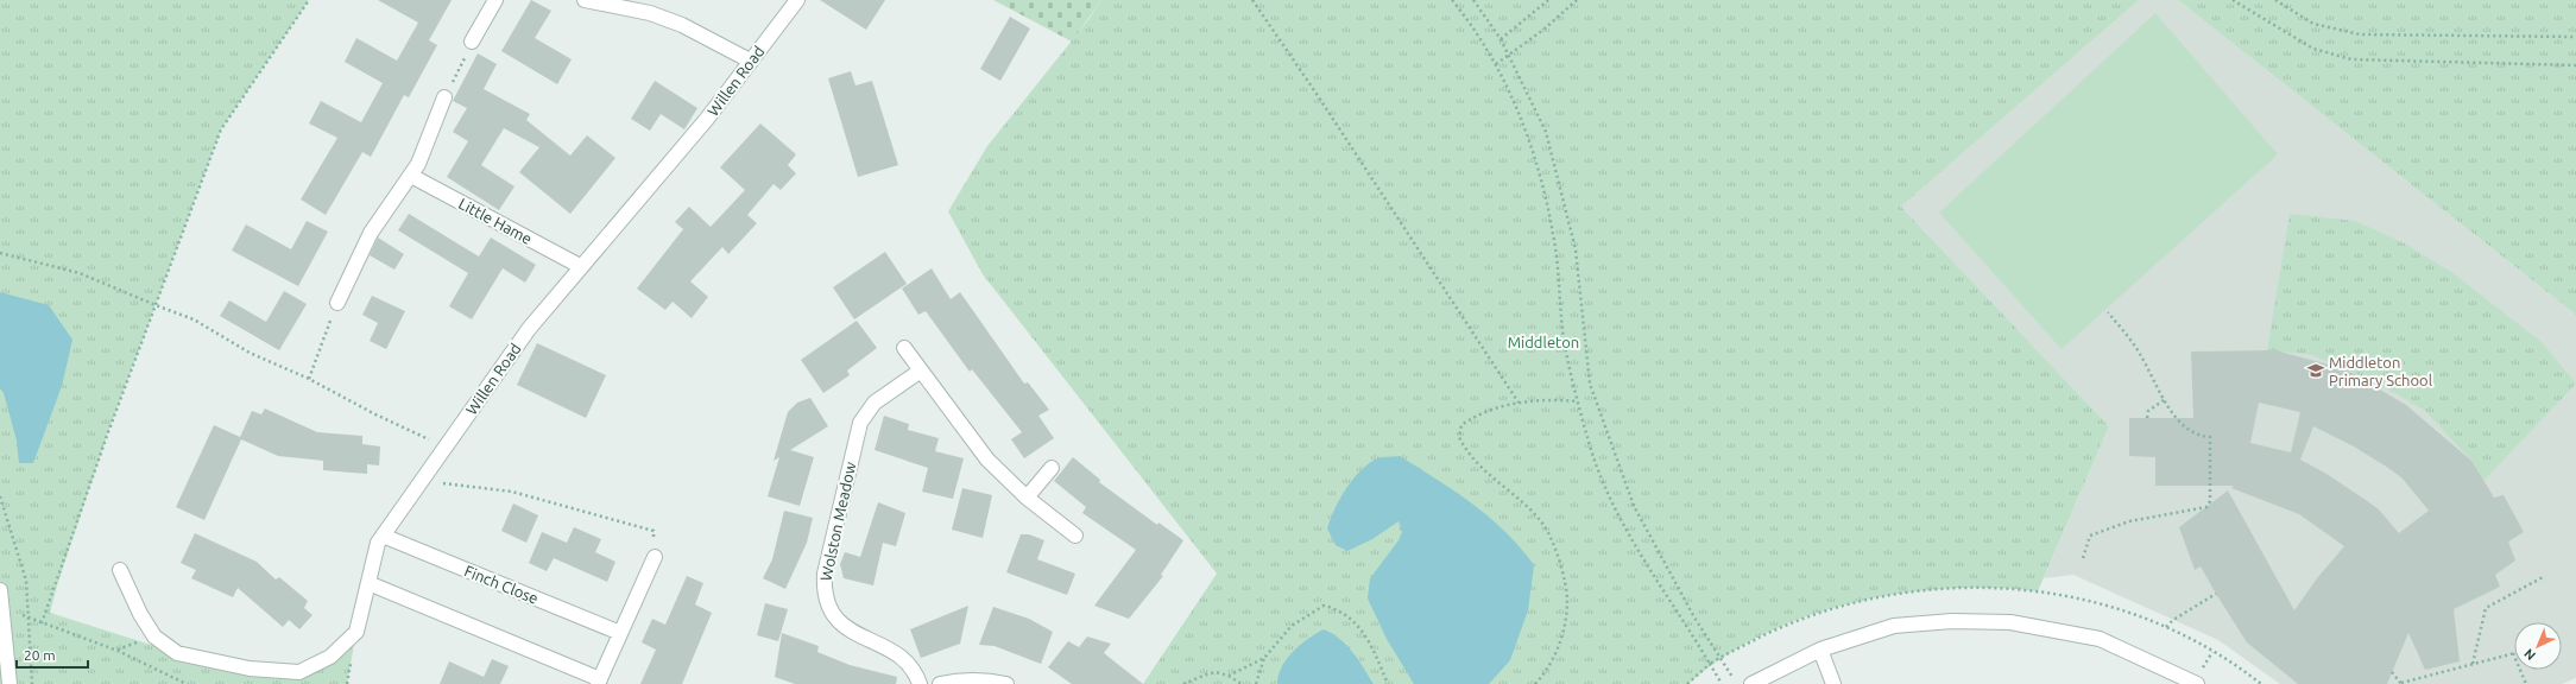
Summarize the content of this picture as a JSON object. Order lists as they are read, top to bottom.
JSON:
{
  "streets": {
    "street": [
      "Willen Road",
      "Little Hame",
      "Wolston Meadow",
      "Finch Close"
    ]
  },
  "crossings": [
    ["Willen Road", "Little Hame"],
    ["Willen Road", "Finch Close"]
  ],
  "parks": ["Middleton"],
  "places": {
    "school or university": ["Middleton Primary School"]
  },
  "scale_bar": "20 m",
  "north": "bottom left"
}
